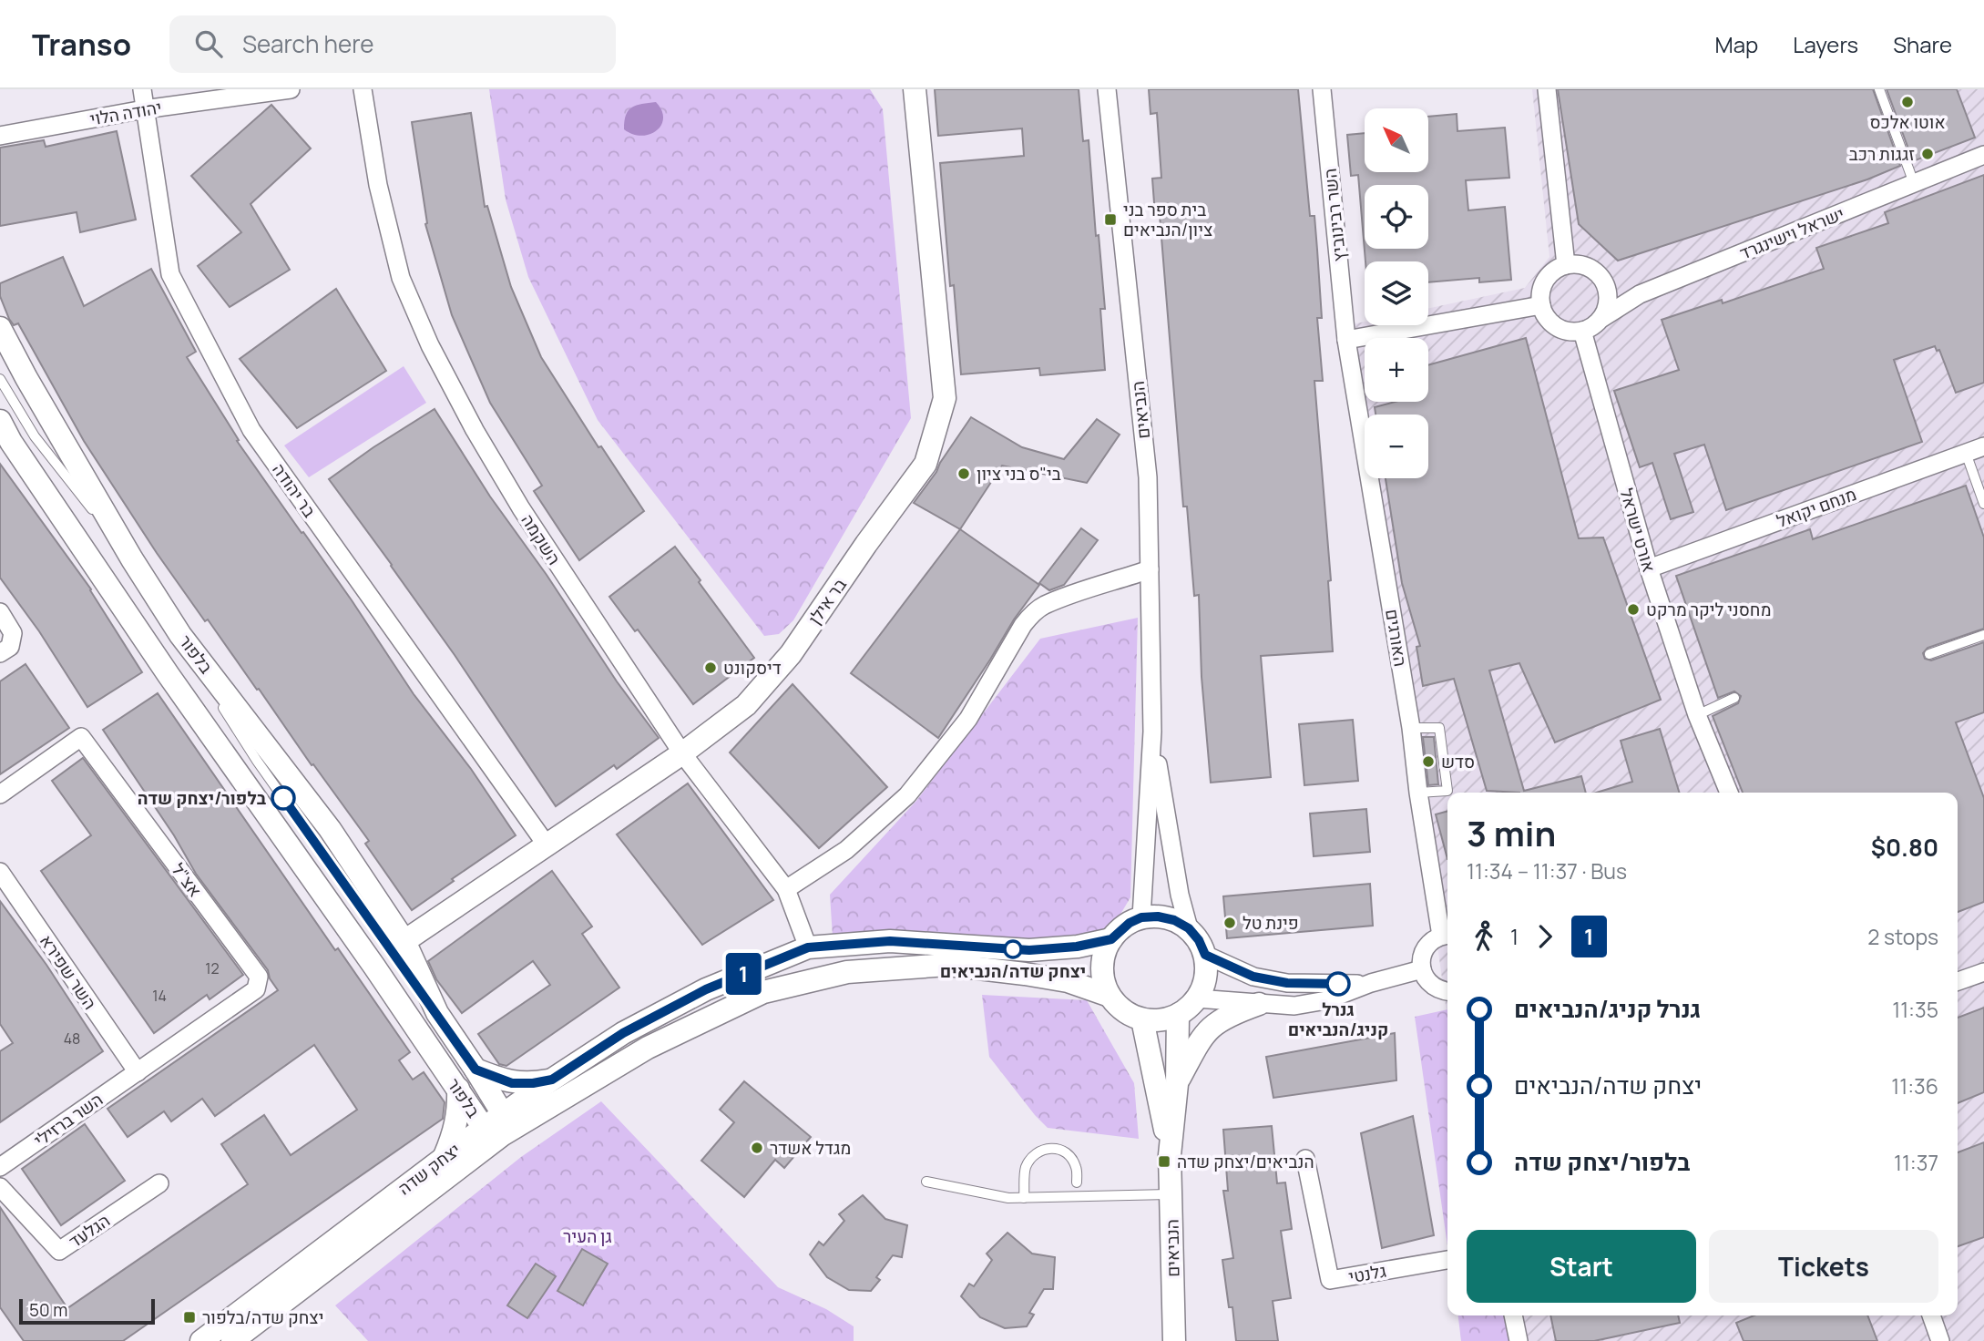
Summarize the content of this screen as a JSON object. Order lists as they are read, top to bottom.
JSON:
{
  "streets": {
    "street": [
      "יהודה הלוי",
      "השר רבינוביץ",
      "ישראל וישינגרד",
      "הנביאים",
      "בר יהודה",
      "מנחם יקואל",
      "אורט ישראל",
      "השקמה",
      "בר אילן",
      "האורגים",
      "בלפור",
      "אצ\"ל",
      "השר שפירא",
      "השר ברזילי",
      "יצחק שדה",
      "הגלעד",
      "גלנטי"
    ]
  },
  "crossings": [
    ["יהודה הלוי", "בר יהודה"],
    ["השר רבינוביץ", "האורגים"],
    ["ישראל וישינגרד", "אורט ישראל"],
    ["הנביאים", "יצחק שדה"],
    ["בר יהודה", "בר אילן"],
    ["מנחם יקואל", "אורט ישראל"],
    ["השקמה", "בר אילן"],
    ["השקמה", "יצחק שדה"],
    ["בר אילן", "בלפור"],
    ["בלפור", "יצחק שדה"],
    ["אצ\"ל", "השר שפירא"],
    ["אצ\"ל", "השר ברזילי"],
    ["השר שפירא", "השר ברזילי"]
  ],
  "parks": ["גן העיר"],
  "places": {
    "other": [
      "אוטו אלכס",
      "זגגות רכב",
      "בי\"ס בני ציון",
      "מחסני ליקר מרקט",
      "דיסקונט",
      "סדש",
      "בלפור/יצחק שדה",
      "פינת טל",
      "יצחק שדה/הנביאים",
      "גנרל קניג/הנביאים",
      "מגדל אשדר"
    ],
    "transit": ["בית ספר בני ציון/הנביאים", "הנביאים/יצחק שדה", "יצחק שדה/בלפור"]
  },
  "lines": ["bus line 1"],
  "house_numbers": ["12", "14", "48"],
  "scale_bar": "50 m",
  "north": "top left",
  "page": {
    "header": "Transo",
    "search": "Search here",
    "nav": ["Map", "Layers", "Share"],
    "on_map": "1",
    "map_buttons": ["+", "−"],
    "heading": ["3 min", "11:34 – 11:37 · Bus", "$0.80"],
    "legs": ["1", "1", "2 stops"],
    "list": [
      {
        "name": "גנרל קניג/הנביאים",
        "value": "11:35"
      },
      {
        "name": "יצחק שדה/הנביאים",
        "value": "11:36"
      },
      {
        "name": "בלפור/יצחק שדה",
        "value": "11:37"
      }
    ],
    "buttons": ["Start", "Tickets"],
    "scale": "50 m"
  }
}
